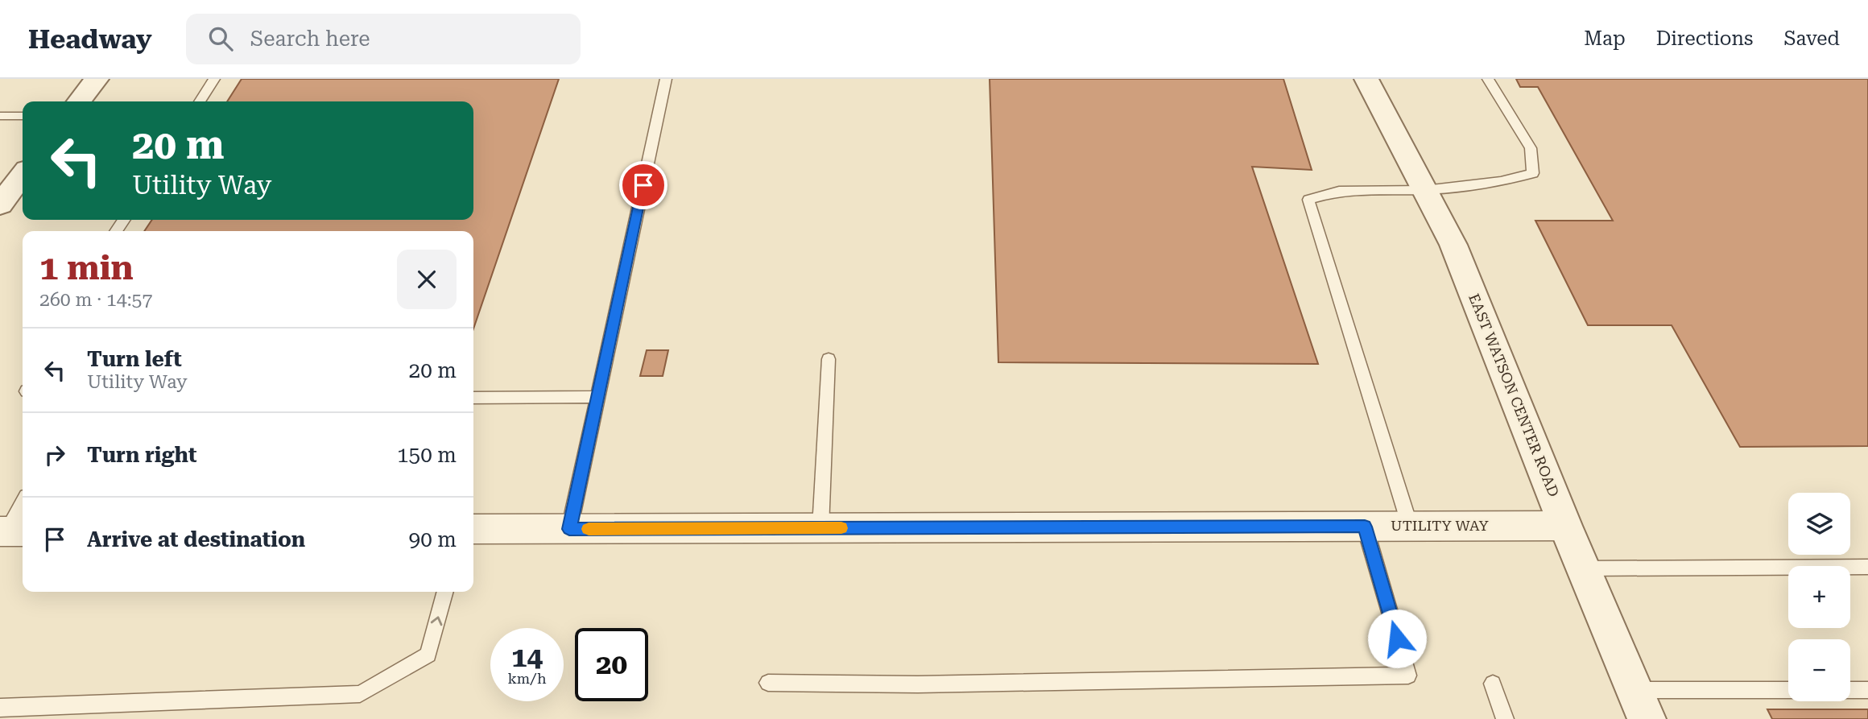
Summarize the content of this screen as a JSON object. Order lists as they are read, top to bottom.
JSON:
{
  "streets": {
    "street": ["EAST WATSON CENTER ROAD", "UTILITY WAY"]
  },
  "crossings": [
    ["EAST WATSON CENTER ROAD", "UTILITY WAY"]
  ],
  "page": {
    "header": "Headway",
    "search": "Search here",
    "nav": ["Map", "Directions", "Saved"],
    "turn": ["20 m", "Utility Way"],
    "heading": ["1 min", "260 m · 14:57"],
    "list": [
      {
        "name": "Turn left",
        "note": "Utility Way",
        "value": "20 m"
      },
      {
        "name": "Turn right",
        "value": "150 m"
      },
      {
        "name": "Arrive at destination",
        "value": "90 m"
      }
    ],
    "map_buttons": ["+", "−"],
    "speed": "14 km/h",
    "limit": "20"
  }
}
